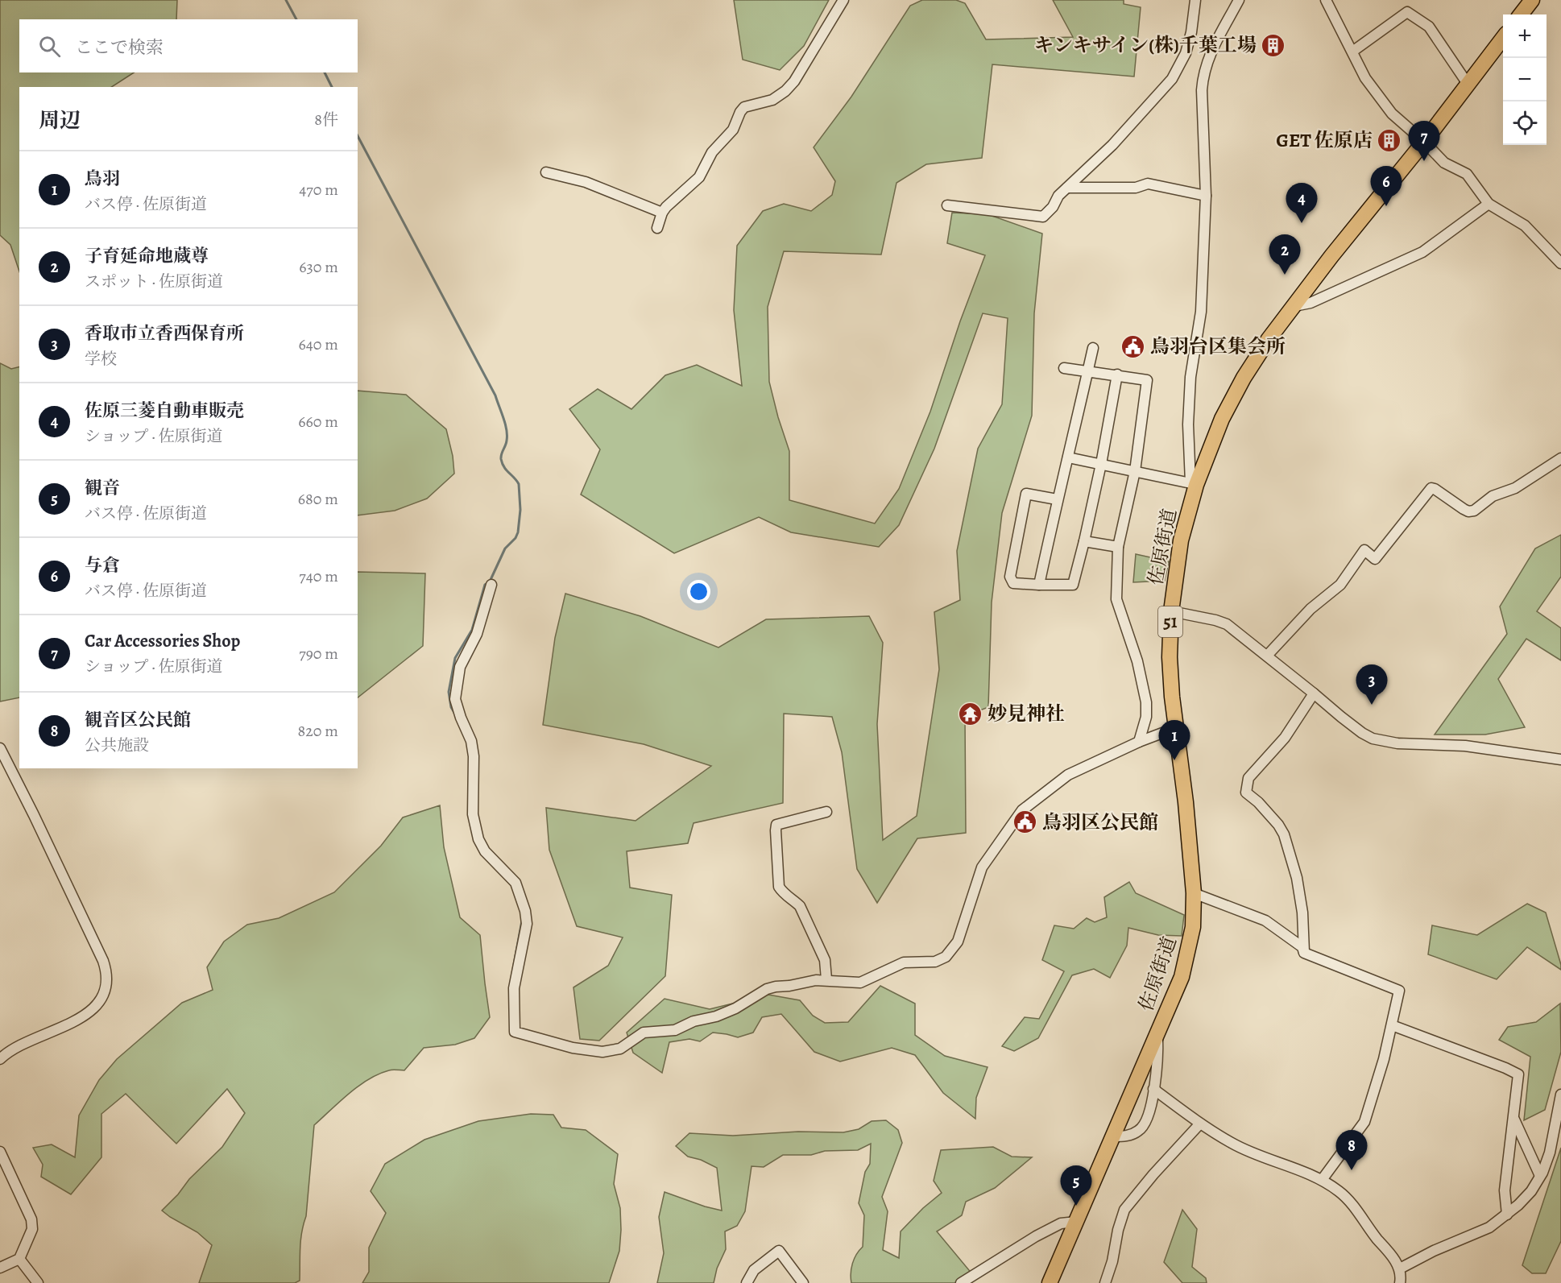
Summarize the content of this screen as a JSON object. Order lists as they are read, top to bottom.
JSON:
{
  "streets": {
    "highway": ["佐原街道", "51"]
  },
  "places": {
    "building": ["キンキサイン(株)千葉工場", "GET 佐原店"],
    "public building": ["鳥羽台区集会所", "鳥羽区公民館"],
    "temple": ["妙見神社"]
  },
  "page": {
    "map_buttons": ["+", "−"],
    "search": "ここで検索",
    "heading": ["周辺", "8件"],
    "pins": [
      "7",
      "6",
      "4",
      "2",
      "3",
      "1",
      "8",
      "5"
    ],
    "list": [
      {
        "mark": "1",
        "name": "鳥羽",
        "note": "バス停 · 佐原街道",
        "value": "470 m"
      },
      {
        "mark": "2",
        "name": "子育延命地蔵尊",
        "note": "スポット · 佐原街道",
        "value": "630 m"
      },
      {
        "mark": "3",
        "name": "香取市立香西保育所",
        "note": "学校",
        "value": "640 m"
      },
      {
        "mark": "4",
        "name": "佐原三菱自動車販売",
        "note": "ショップ · 佐原街道",
        "value": "660 m"
      },
      {
        "mark": "5",
        "name": "観音",
        "note": "バス停 · 佐原街道",
        "value": "680 m"
      },
      {
        "mark": "6",
        "name": "与倉",
        "note": "バス停 · 佐原街道",
        "value": "740 m"
      },
      {
        "mark": "7",
        "name": "Car Accessories Shop",
        "note": "ショップ · 佐原街道",
        "value": "790 m"
      },
      {
        "mark": "8",
        "name": "観音区公民館",
        "note": "公共施設",
        "value": "820 m"
      }
    ]
  }
}
